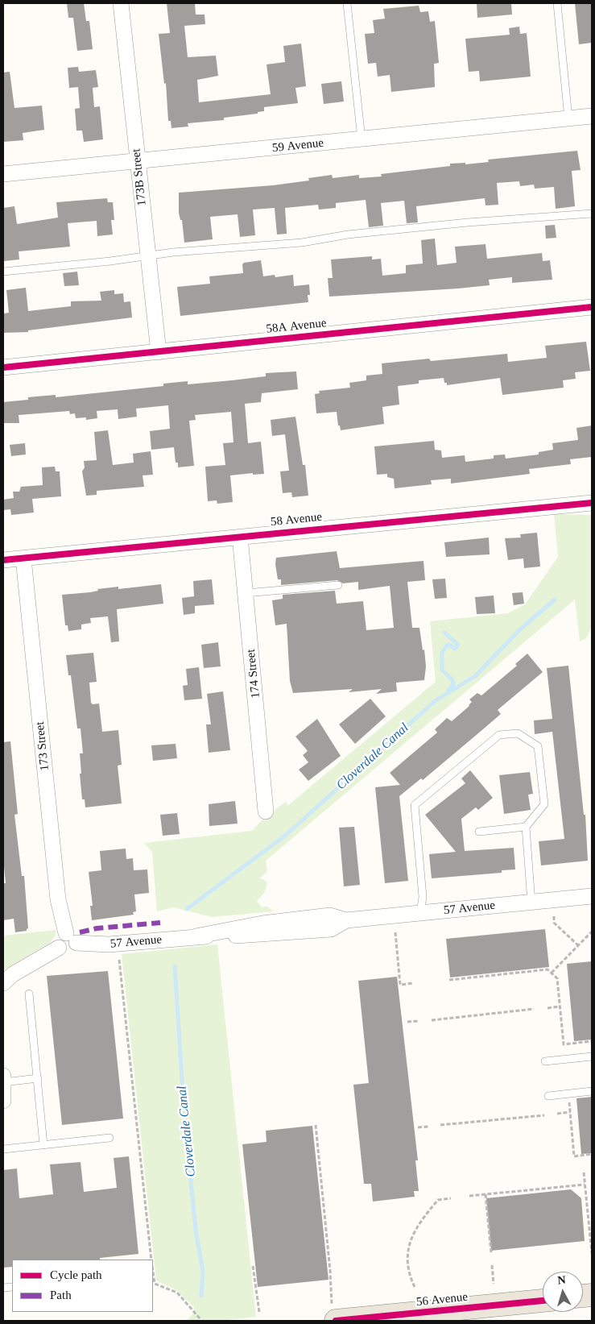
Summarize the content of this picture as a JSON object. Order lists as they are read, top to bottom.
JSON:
{
  "streets": {
    "highway": ["56 Avenue"],
    "street": [
      "59 Avenue",
      "173B Street",
      "58A Avenue",
      "58 Avenue",
      "174 Street",
      "173 Street",
      "57 Avenue"
    ]
  },
  "crossings": [
    ["59 Avenue", "173B Street"],
    ["173B Street", "58A Avenue"],
    ["58 Avenue", "174 Street"],
    ["58 Avenue", "173 Street"],
    ["173 Street", "57 Avenue"]
  ],
  "water": ["Cloverdale Canal"],
  "legend": ["Cycle path", "Path"],
  "north": "top"
}
